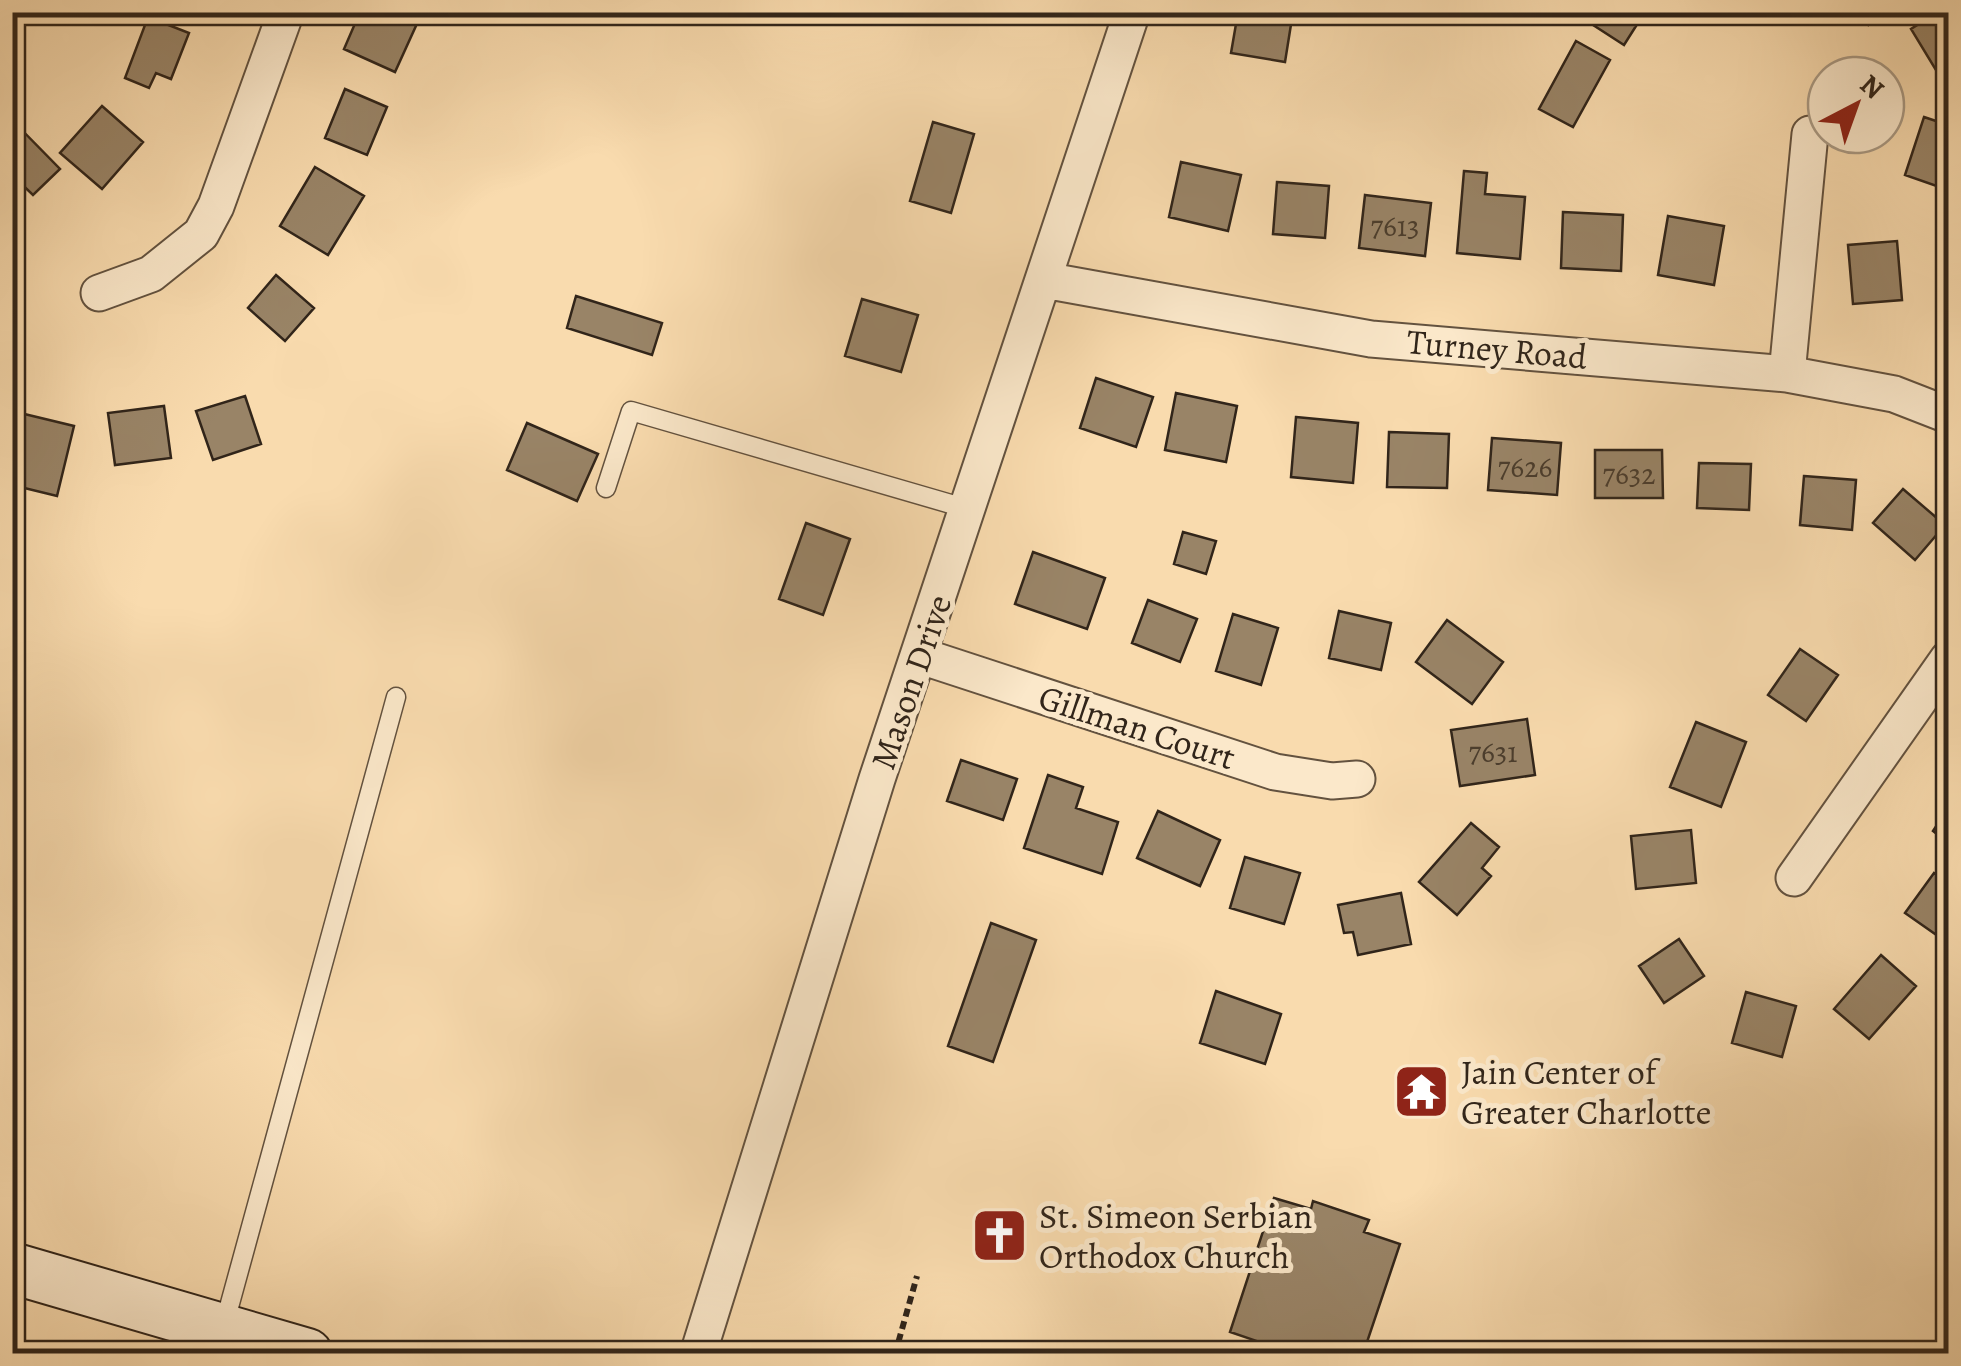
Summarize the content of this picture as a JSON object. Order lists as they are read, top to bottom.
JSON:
{
  "streets": {
    "street": ["Turney Road", "Mason Drive", "Gillman Court"]
  },
  "crossings": [
    ["Turney Road", "Mason Drive"],
    ["Mason Drive", "Gillman Court"]
  ],
  "places": {
    "temple": ["Jain Center of Greater Charlotte"],
    "church": ["St. Simeon Serbian Orthodox Church"]
  },
  "house_numbers": [
    "7613",
    "7626",
    "7632",
    "7631"
  ],
  "north": "top right"
}
